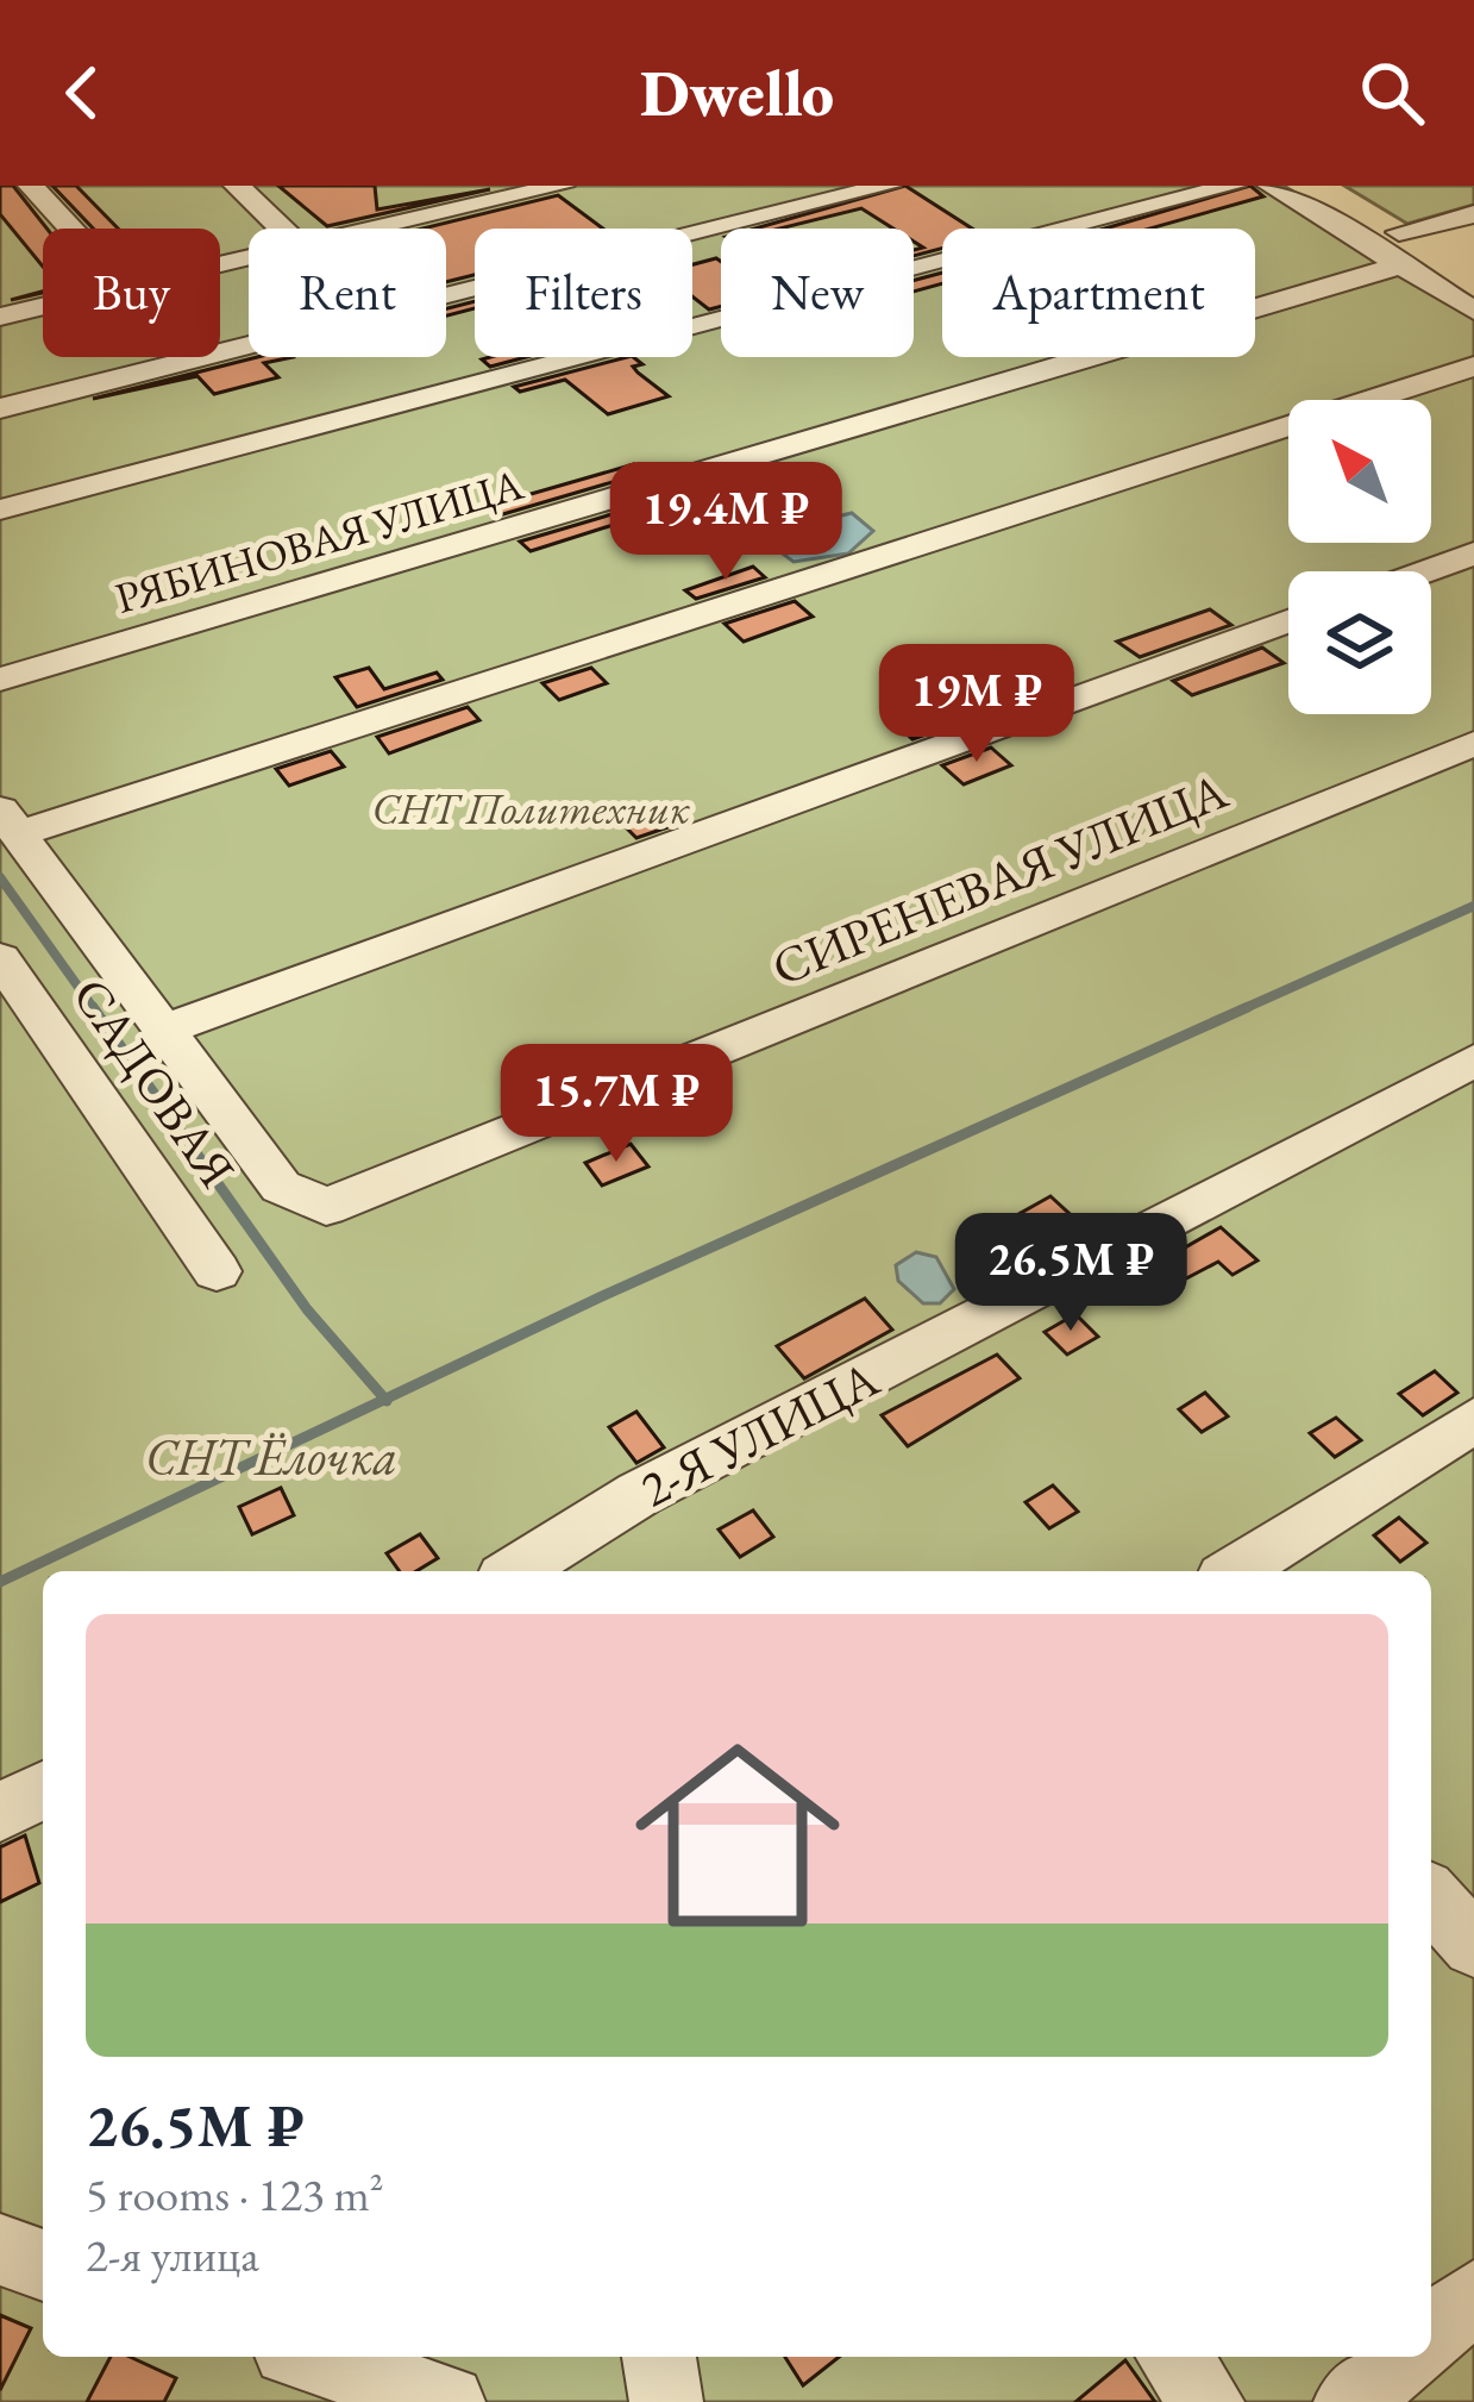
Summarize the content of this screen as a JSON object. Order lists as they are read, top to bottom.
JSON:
{
  "streets": {
    "street": [
      "РЯБИНОВАЯ УЛИЦА",
      "СИРЕНЕВАЯ УЛИЦА",
      "САДОВАЯ",
      "2-Я УЛИЦА"
    ]
  },
  "parks": ["СНТ Политехник", "СНТ Ёлочка"],
  "north": "top left",
  "page": {
    "header": "Dwello",
    "chip": [
      "Buy",
      "Rent",
      "Filters",
      "New",
      "Apartment"
    ],
    "price": [
      "19.4M ₽",
      "19M ₽",
      "15.7M ₽",
      "26.5M ₽"
    ],
    "list": [
      {
        "name": "26.5M ₽",
        "note": "5 rooms · 123 m² · 2-я улица"
      }
    ]
  }
}
